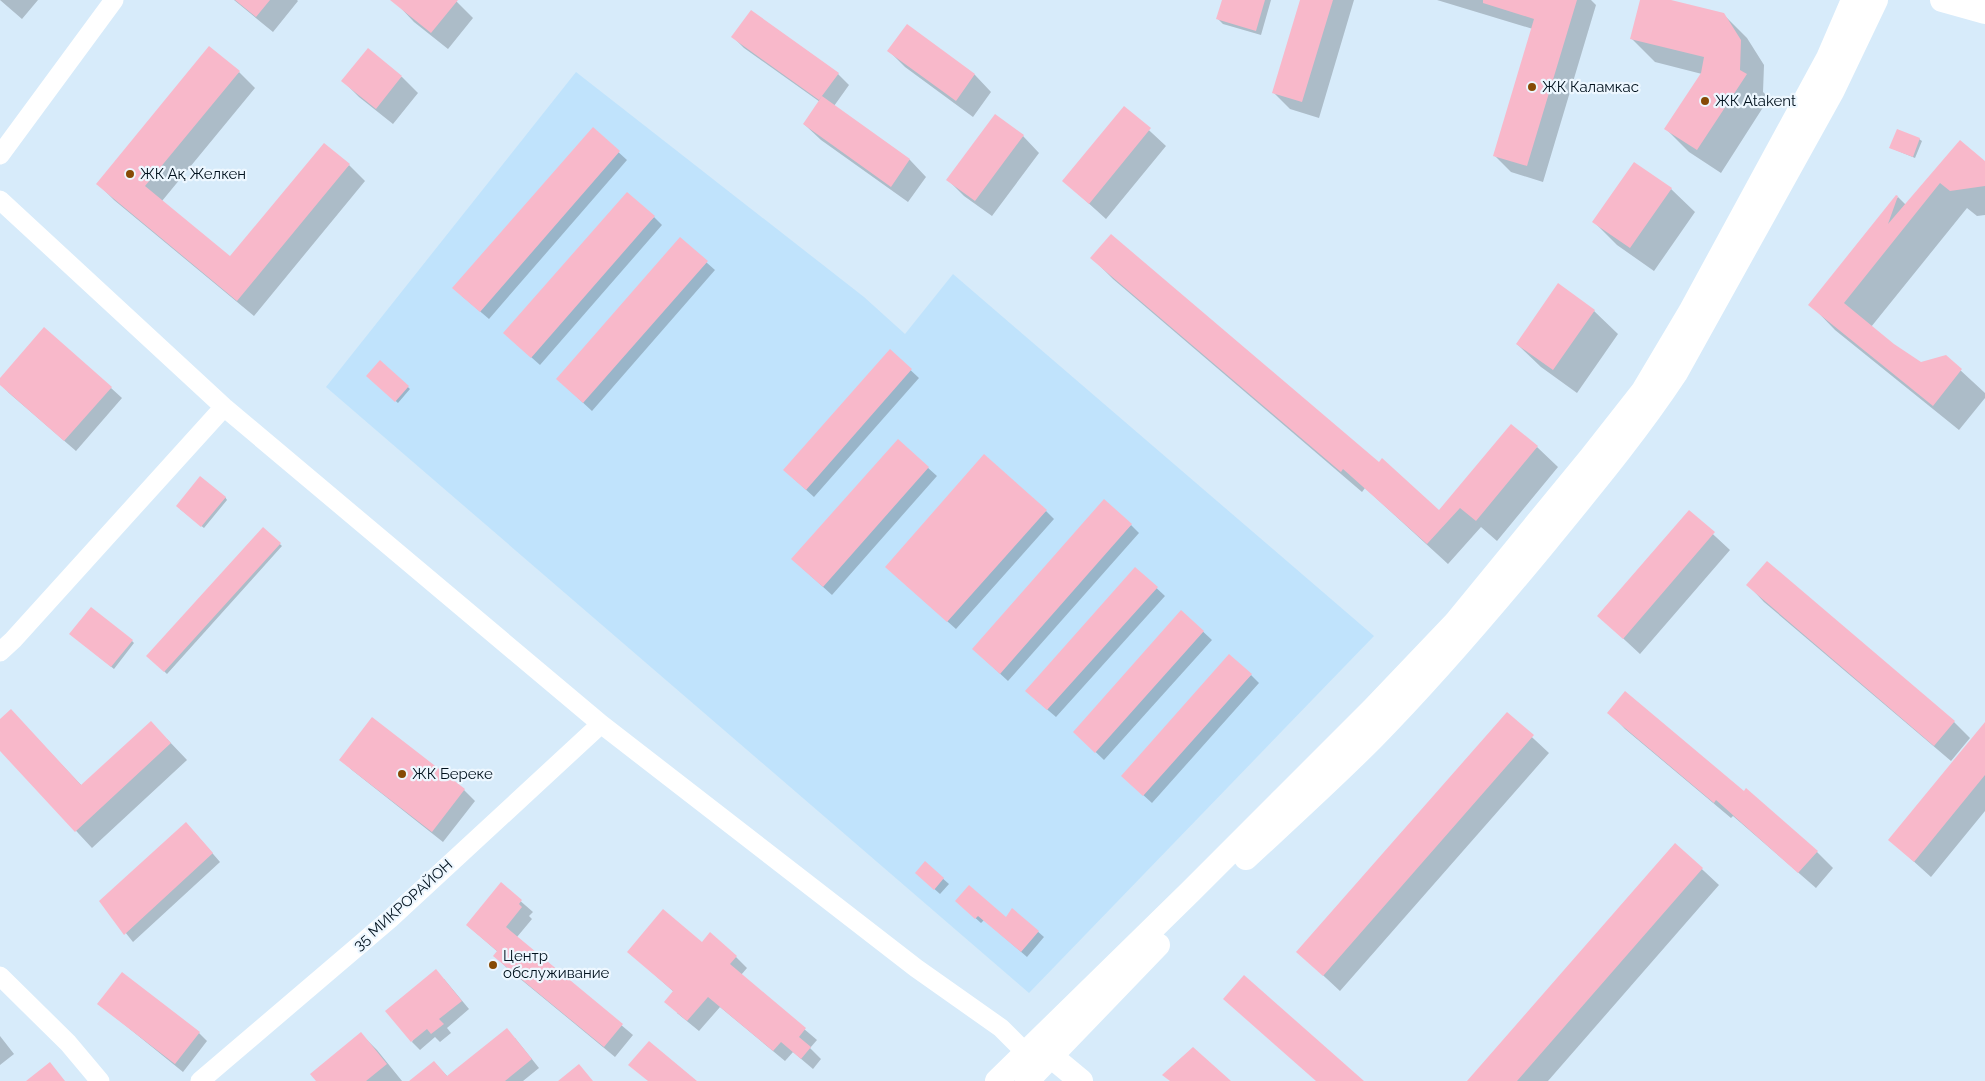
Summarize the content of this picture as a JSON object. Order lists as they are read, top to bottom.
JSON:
{
  "streets": {
    "street": ["35 МИКРОРАЙОН"]
  },
  "places": [
    "ЖК Каламкас",
    "ЖК Atakent",
    "ЖК Ақ Желкен",
    "ЖК Береке",
    "Центр обслуживание"
  ]
}
